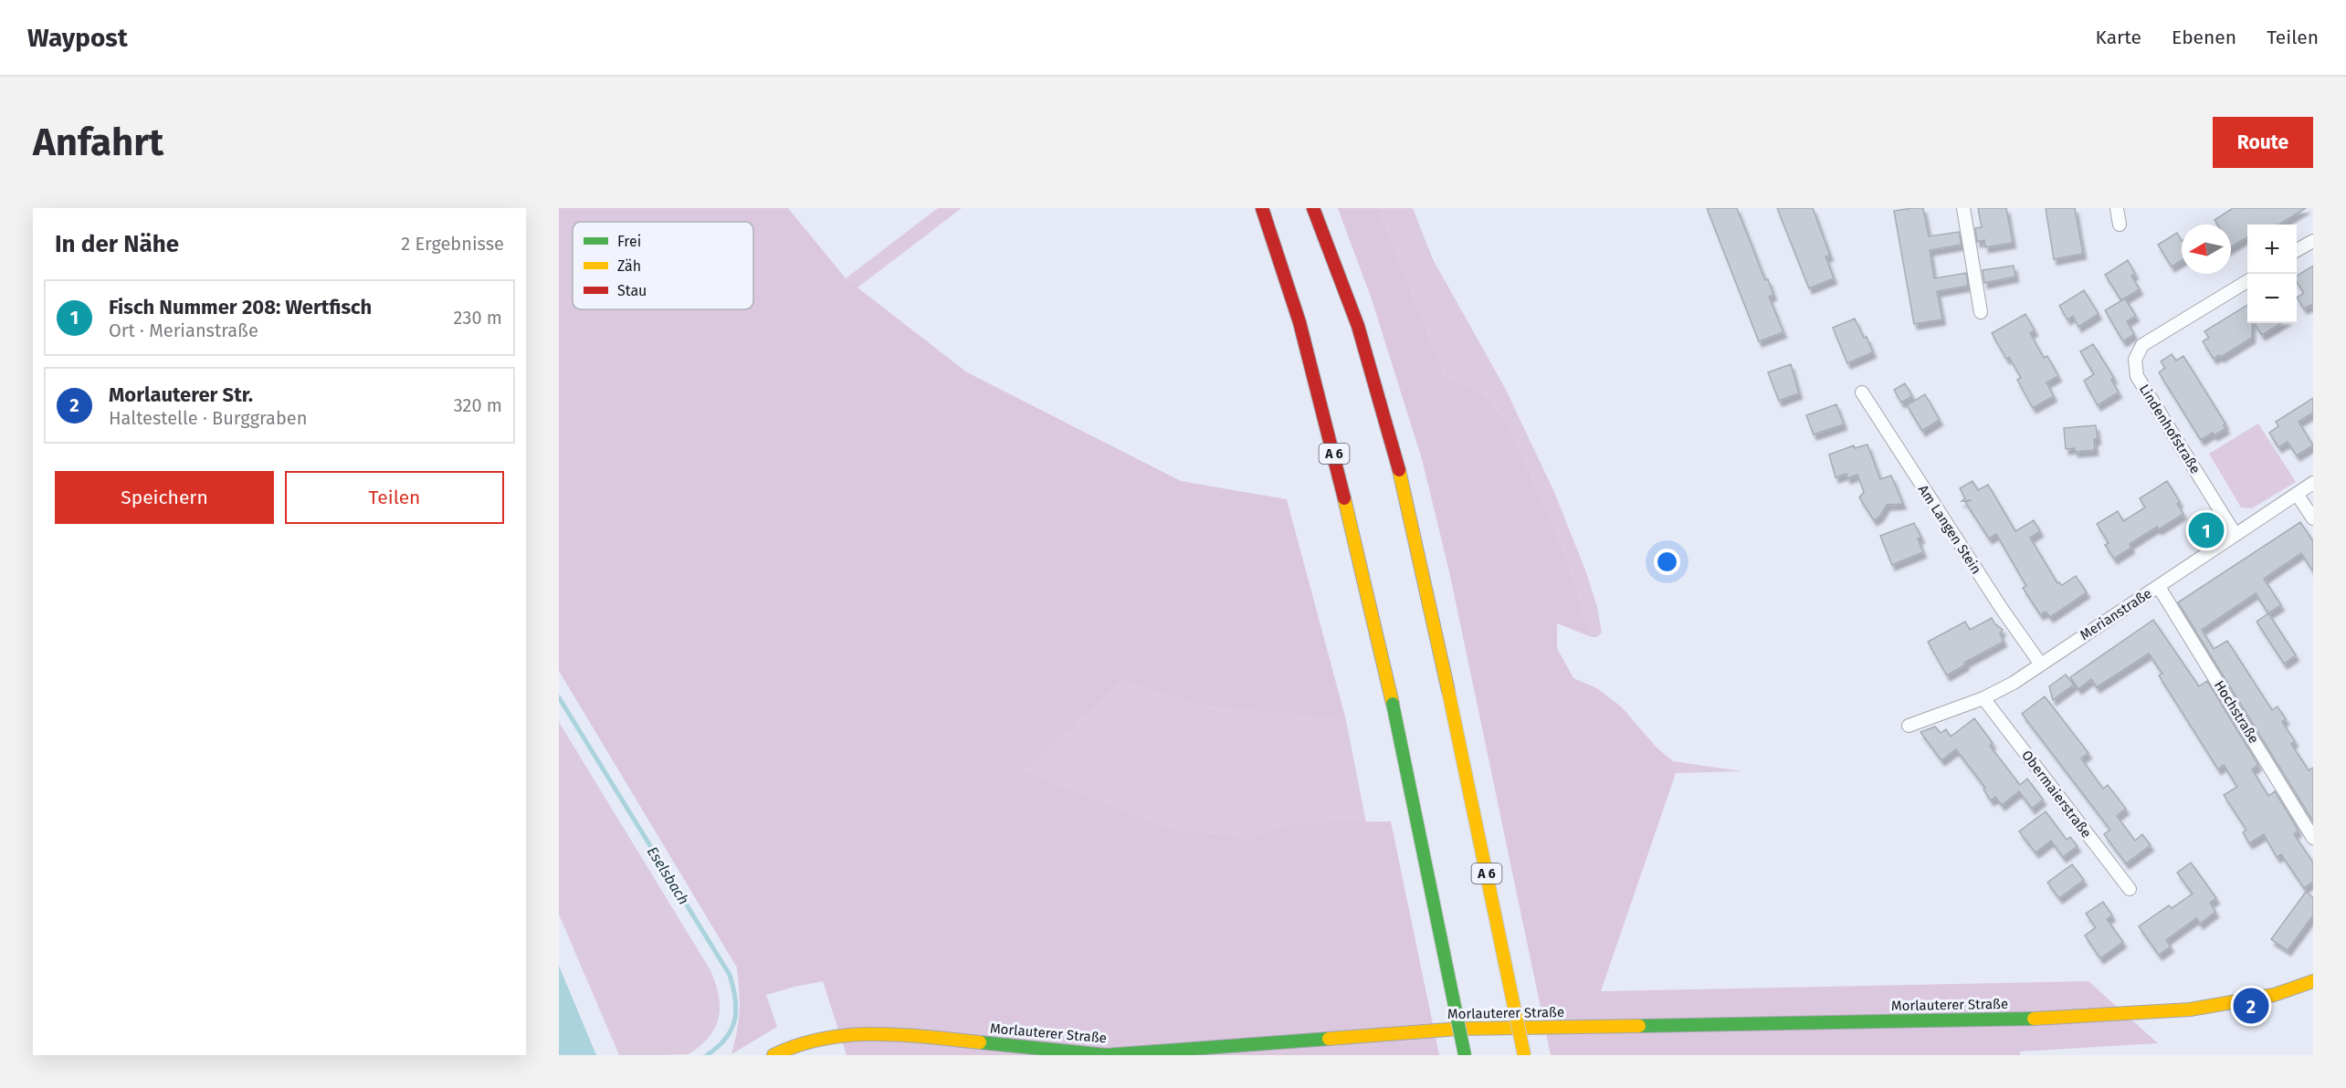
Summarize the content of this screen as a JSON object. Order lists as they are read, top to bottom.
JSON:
{
  "streets": {
    "main road": ["A 6", "Morlauterer Straße"],
    "street": [
      "Lindenhofstraße",
      "Am Langen Stein",
      "Merianstraße",
      "Hochstraße",
      "Obermaierstraße"
    ]
  },
  "crossings": [
    ["Lindenhofstraße", "Merianstraße"],
    ["Am Langen Stein", "Merianstraße"],
    ["Merianstraße", "Hochstraße"],
    ["Merianstraße", "Obermaierstraße"]
  ],
  "water": ["Eselsbach"],
  "legend": ["Frei", "Zäh", "Stau"],
  "north": "left",
  "page": {
    "header": "Waypost",
    "nav": ["Karte", "Ebenen", "Teilen"],
    "buttons": [
      "Route",
      ["Speichern", "Teilen"]
    ],
    "title": "Anfahrt",
    "heading": ["In der Nähe", "2 Ergebnisse"],
    "map_buttons": ["+", "−"],
    "list": [
      {
        "mark": "1",
        "name": "Fisch Nummer 208: Wertfisch",
        "note": "Ort · Merianstraße",
        "value": "230 m"
      },
      {
        "mark": "2",
        "name": "Morlauterer Str.",
        "note": "Haltestelle · Burggraben",
        "value": "320 m"
      }
    ],
    "pins": ["1", "2"]
  }
}
